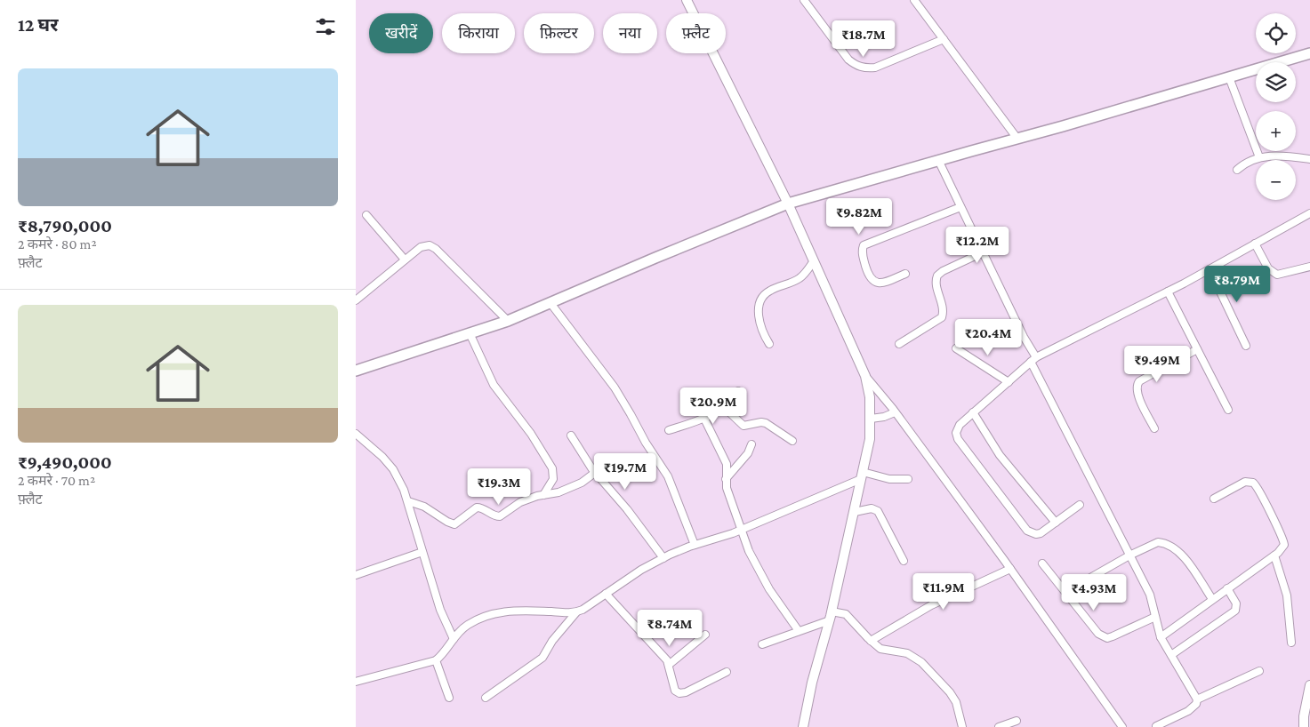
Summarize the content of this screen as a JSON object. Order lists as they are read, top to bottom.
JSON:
{
  "page": {
    "heading": "12 घर",
    "map_buttons": ["+", "−"],
    "chip": [
      "खरीदें",
      "किराया",
      "फ़िल्टर",
      "नया",
      "फ़्लैट"
    ],
    "price": [
      "₹18.7M",
      "₹9.82M",
      "₹12.2M",
      "₹8.79M",
      "₹20.4M",
      "₹9.49M",
      "₹20.9M",
      "₹19.7M",
      "₹19.3M",
      "₹11.9M",
      "₹4.93M",
      "₹8.74M"
    ],
    "list": [
      {
        "name": "₹8,790,000",
        "note": "2 कमरे · 80 m² · फ़्लैट"
      },
      {
        "name": "₹9,490,000",
        "note": "2 कमरे · 70 m² · फ़्लैट"
      }
    ]
  }
}
